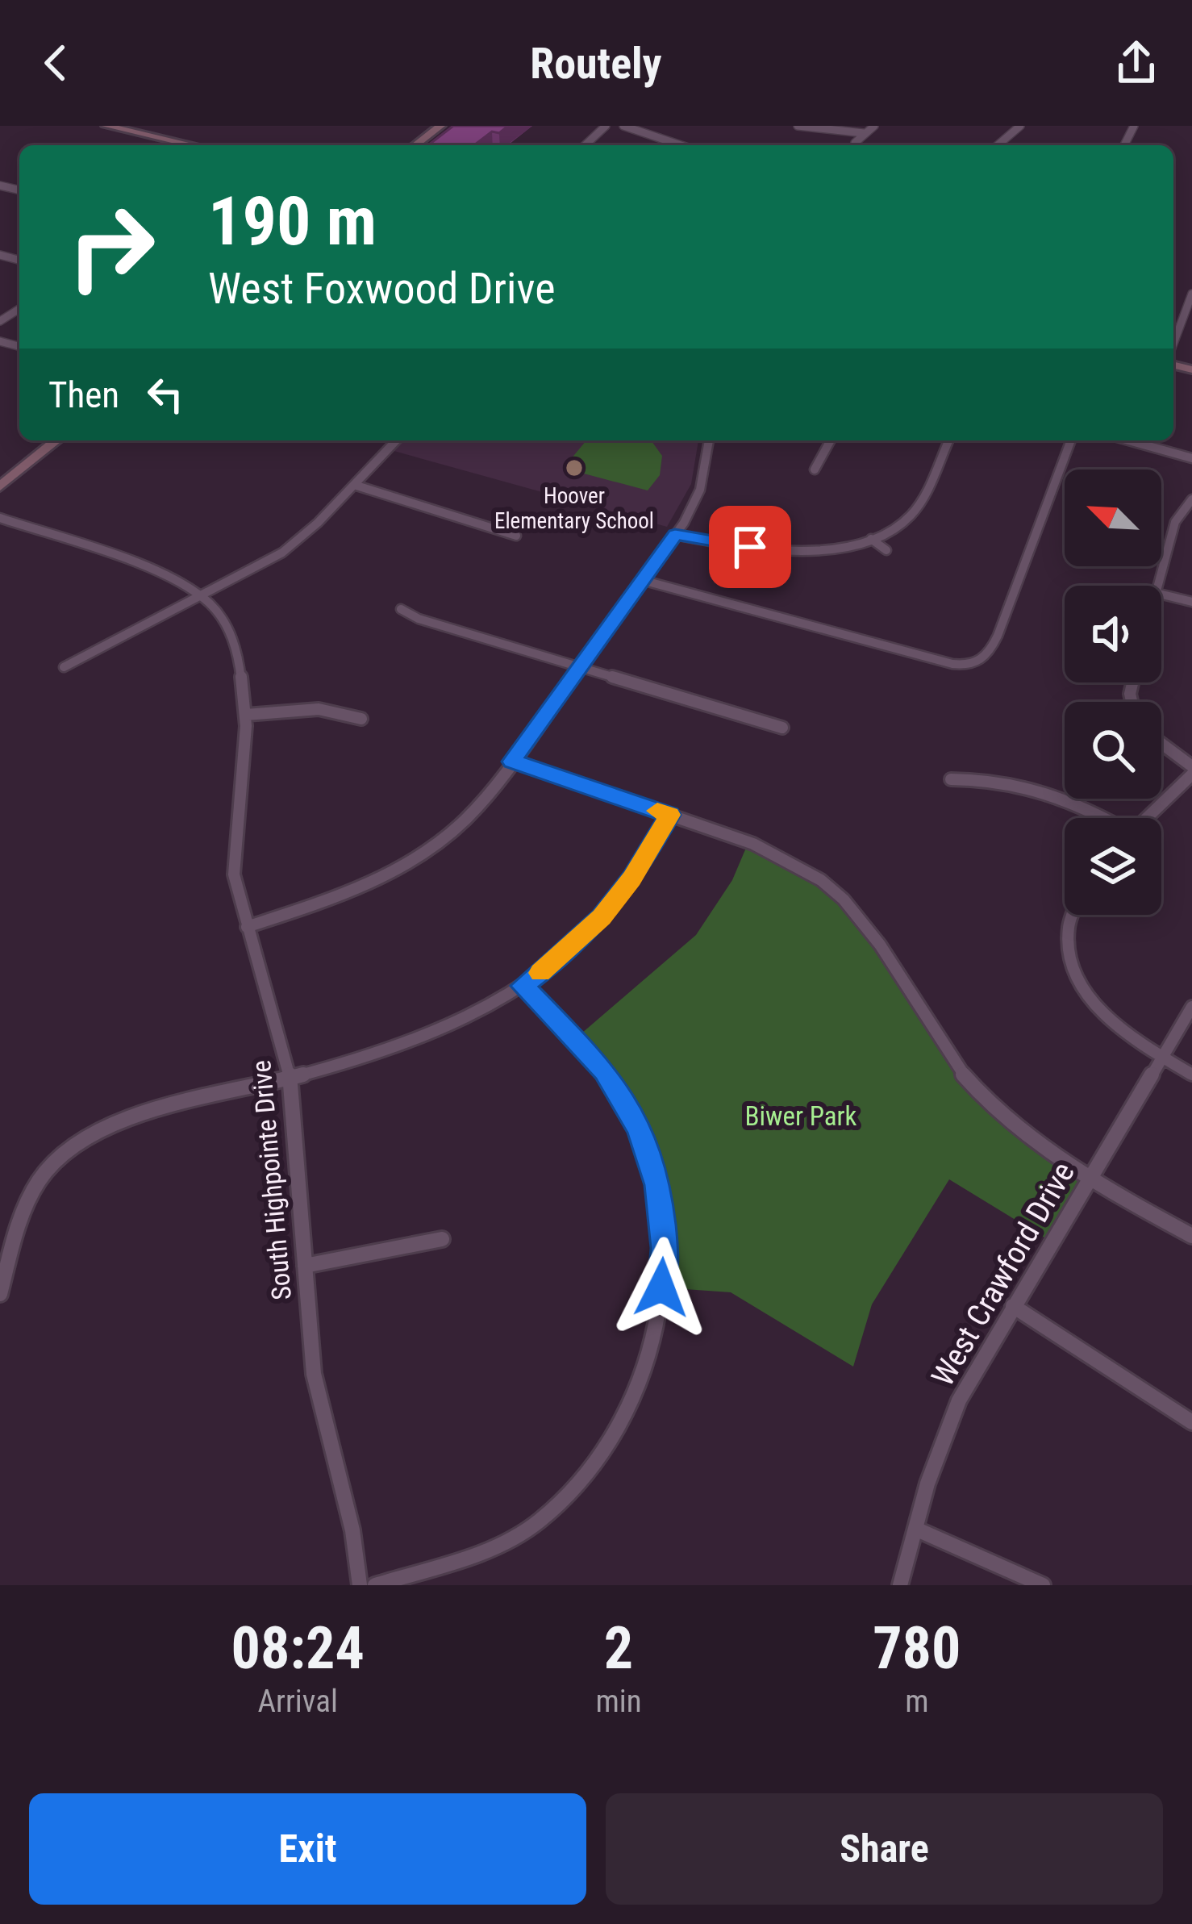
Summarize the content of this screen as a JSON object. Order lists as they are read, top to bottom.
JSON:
{
  "streets": {
    "street": ["South Highpointe Drive", "West Crawford Drive"]
  },
  "parks": ["Biwer Park"],
  "places": ["Hoover Elementary School"],
  "north": "top left",
  "page": {
    "header": "Routely",
    "turn": ["190 m", "West Foxwood Drive"],
    "then": "Then",
    "eta": [
      "08:24",
      "Arrival",
      "2",
      "min",
      "780",
      "m"
    ],
    "buttons": ["Exit", "Share"]
  }
}
